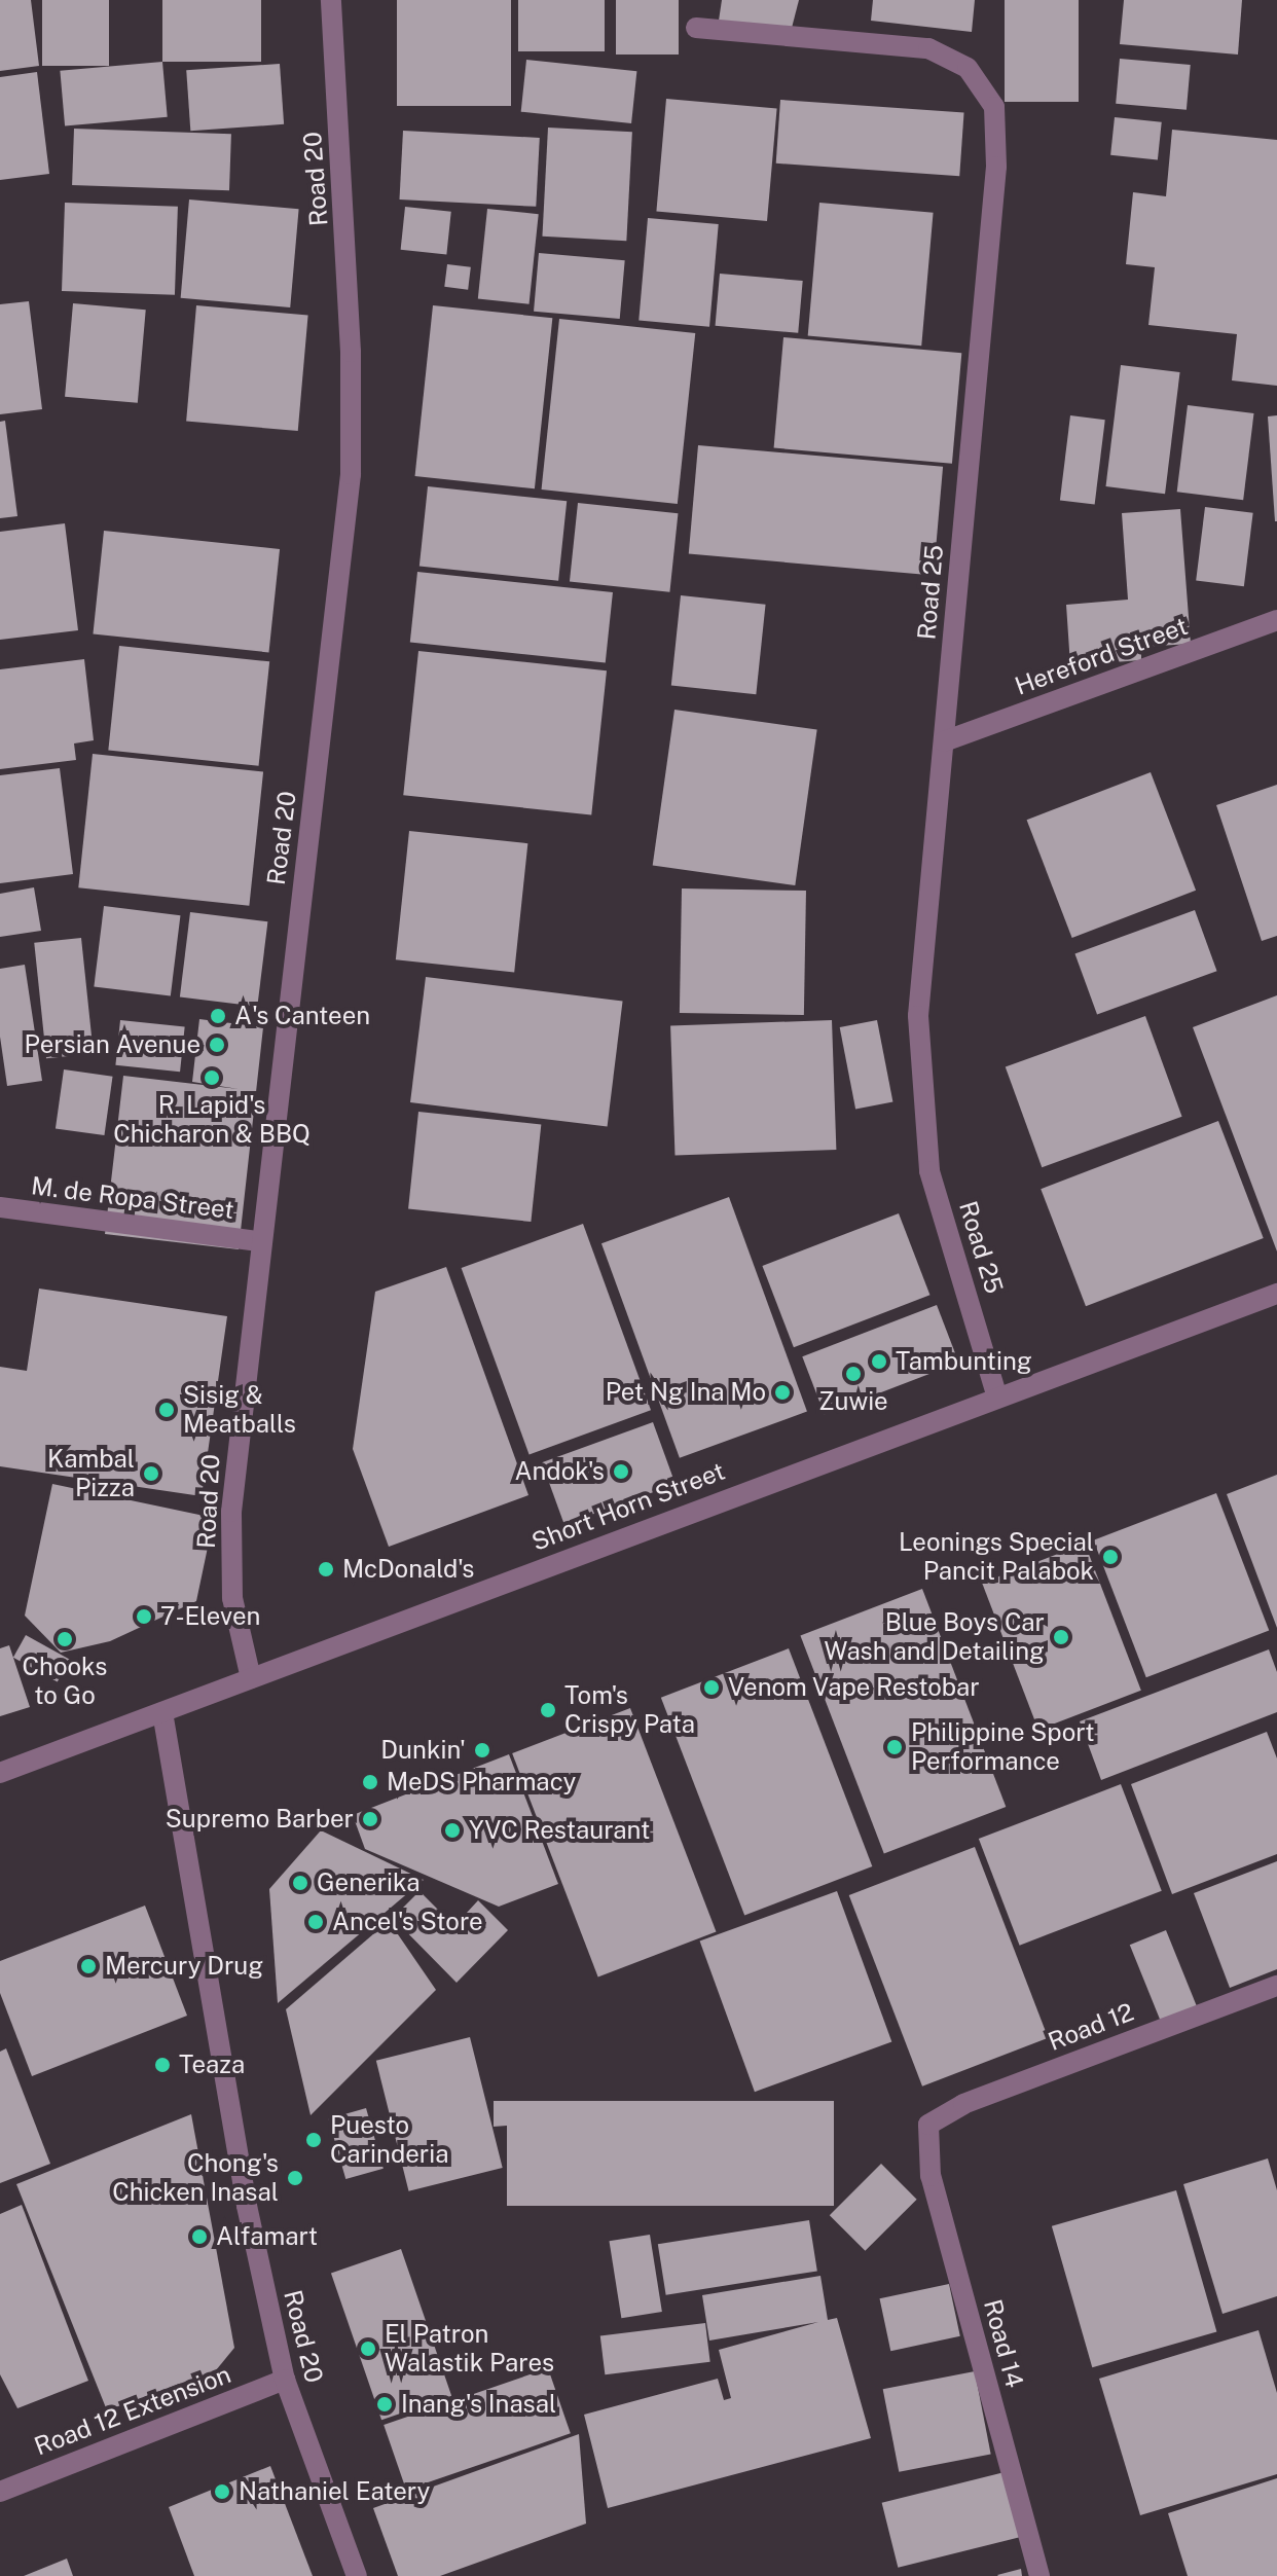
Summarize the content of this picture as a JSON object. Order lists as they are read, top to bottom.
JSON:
{
  "streets": {
    "street": [
      "Road 20",
      "Road 25",
      "Hereford Street",
      "M. de Ropa Street",
      "Short Horn Street",
      "Road 12",
      "Road 14",
      "Road 12 Extension"
    ]
  },
  "crossings": [
    ["Road 20", "M. de Ropa Street"],
    ["Road 20", "Short Horn Street"],
    ["Road 20", "Road 12 Extension"],
    ["Road 25", "Hereford Street"],
    ["Road 25", "Short Horn Street"],
    ["Road 12", "Road 14"]
  ],
  "places": [
    "A's Canteen",
    "Persian Avenue",
    "R. Lapid's Chicharon & BBQ",
    "Tambunting",
    "Zuwie",
    "Pet Ng Ina Mo",
    "Sisig & Meatballs",
    "Andok's",
    "Kambal Pizza",
    "Leonings Special Pancit Palabok",
    "McDonald's",
    "7-Eleven",
    "Blue Boys Car Wash and Detailing",
    "Chooks to Go",
    "Venom Vape Restobar",
    "Tom's Crispy Pata",
    "Philippine Sport Performance",
    "Dunkin'",
    "MeDS Pharmacy",
    "Supremo Barber",
    "YVC Restaurant",
    "Generika",
    "Ancel's Store",
    "Mercury Drug",
    "Teaza",
    "Puesto Carinderia",
    "Chong's Chicken Inasal",
    "Alfamart",
    "El Patron Walastik Pares",
    "Inang's Inasal",
    "Nathaniel Eatery"
  ]
}
